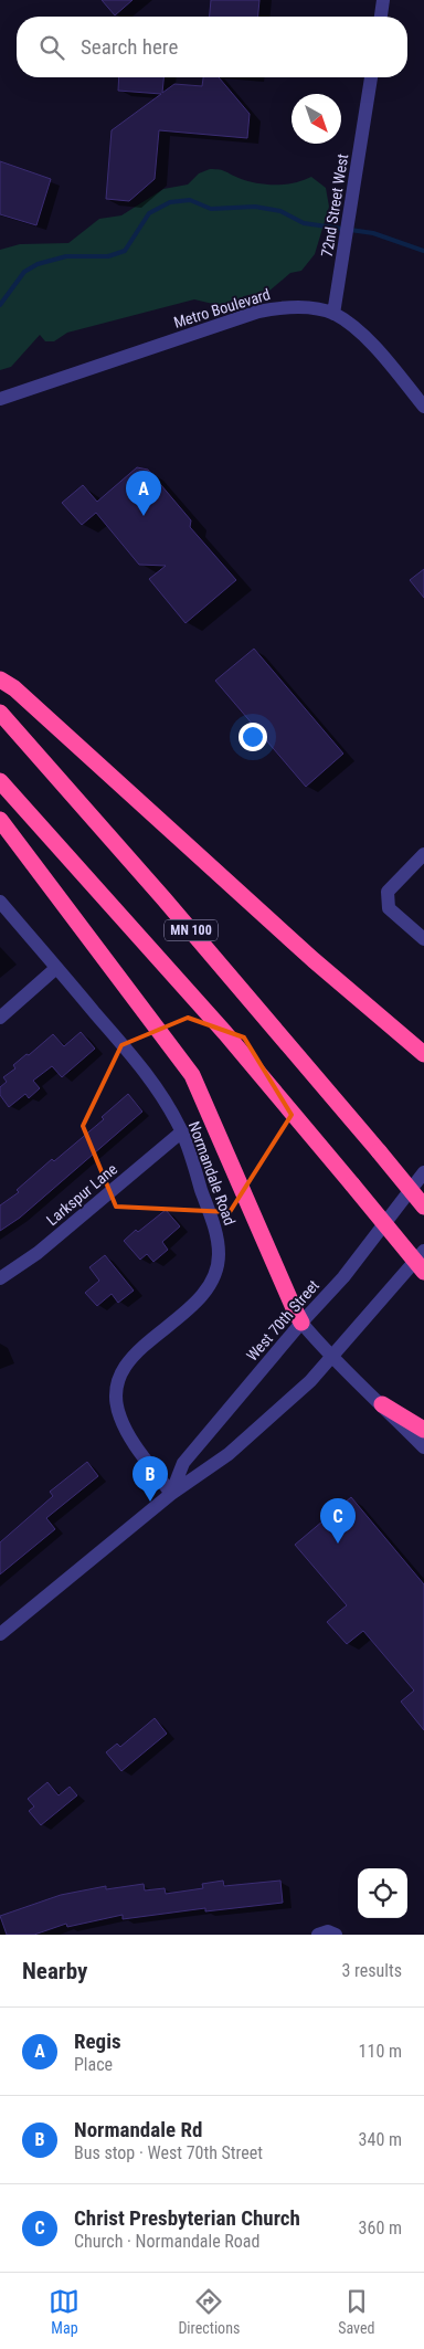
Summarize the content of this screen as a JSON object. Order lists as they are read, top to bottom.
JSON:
{
  "streets": {
    "highway": ["MN 100"],
    "street": [
      "72nd Street West",
      "Metro Boulevard",
      "Normandale Road",
      "Larkspur Lane",
      "West 70th Street"
    ]
  },
  "crossings": [
    ["72nd Street West", "Metro Boulevard"],
    ["Normandale Road", "Larkspur Lane"],
    ["Normandale Road", "West 70th Street"]
  ],
  "north": "bottom right",
  "page": {
    "search": "Search here",
    "pins": ["A", "B", "C"],
    "heading": ["Nearby", "3 results"],
    "list": [
      {
        "mark": "A",
        "name": "Regis",
        "note": "Place",
        "value": "110 m"
      },
      {
        "mark": "B",
        "name": "Normandale Rd",
        "note": "Bus stop · West 70th Street",
        "value": "340 m"
      },
      {
        "mark": "C",
        "name": "Christ Presbyterian Church",
        "note": "Church · Normandale Road",
        "value": "360 m"
      }
    ],
    "nav": ["Map", "Directions", "Saved"]
  }
}
